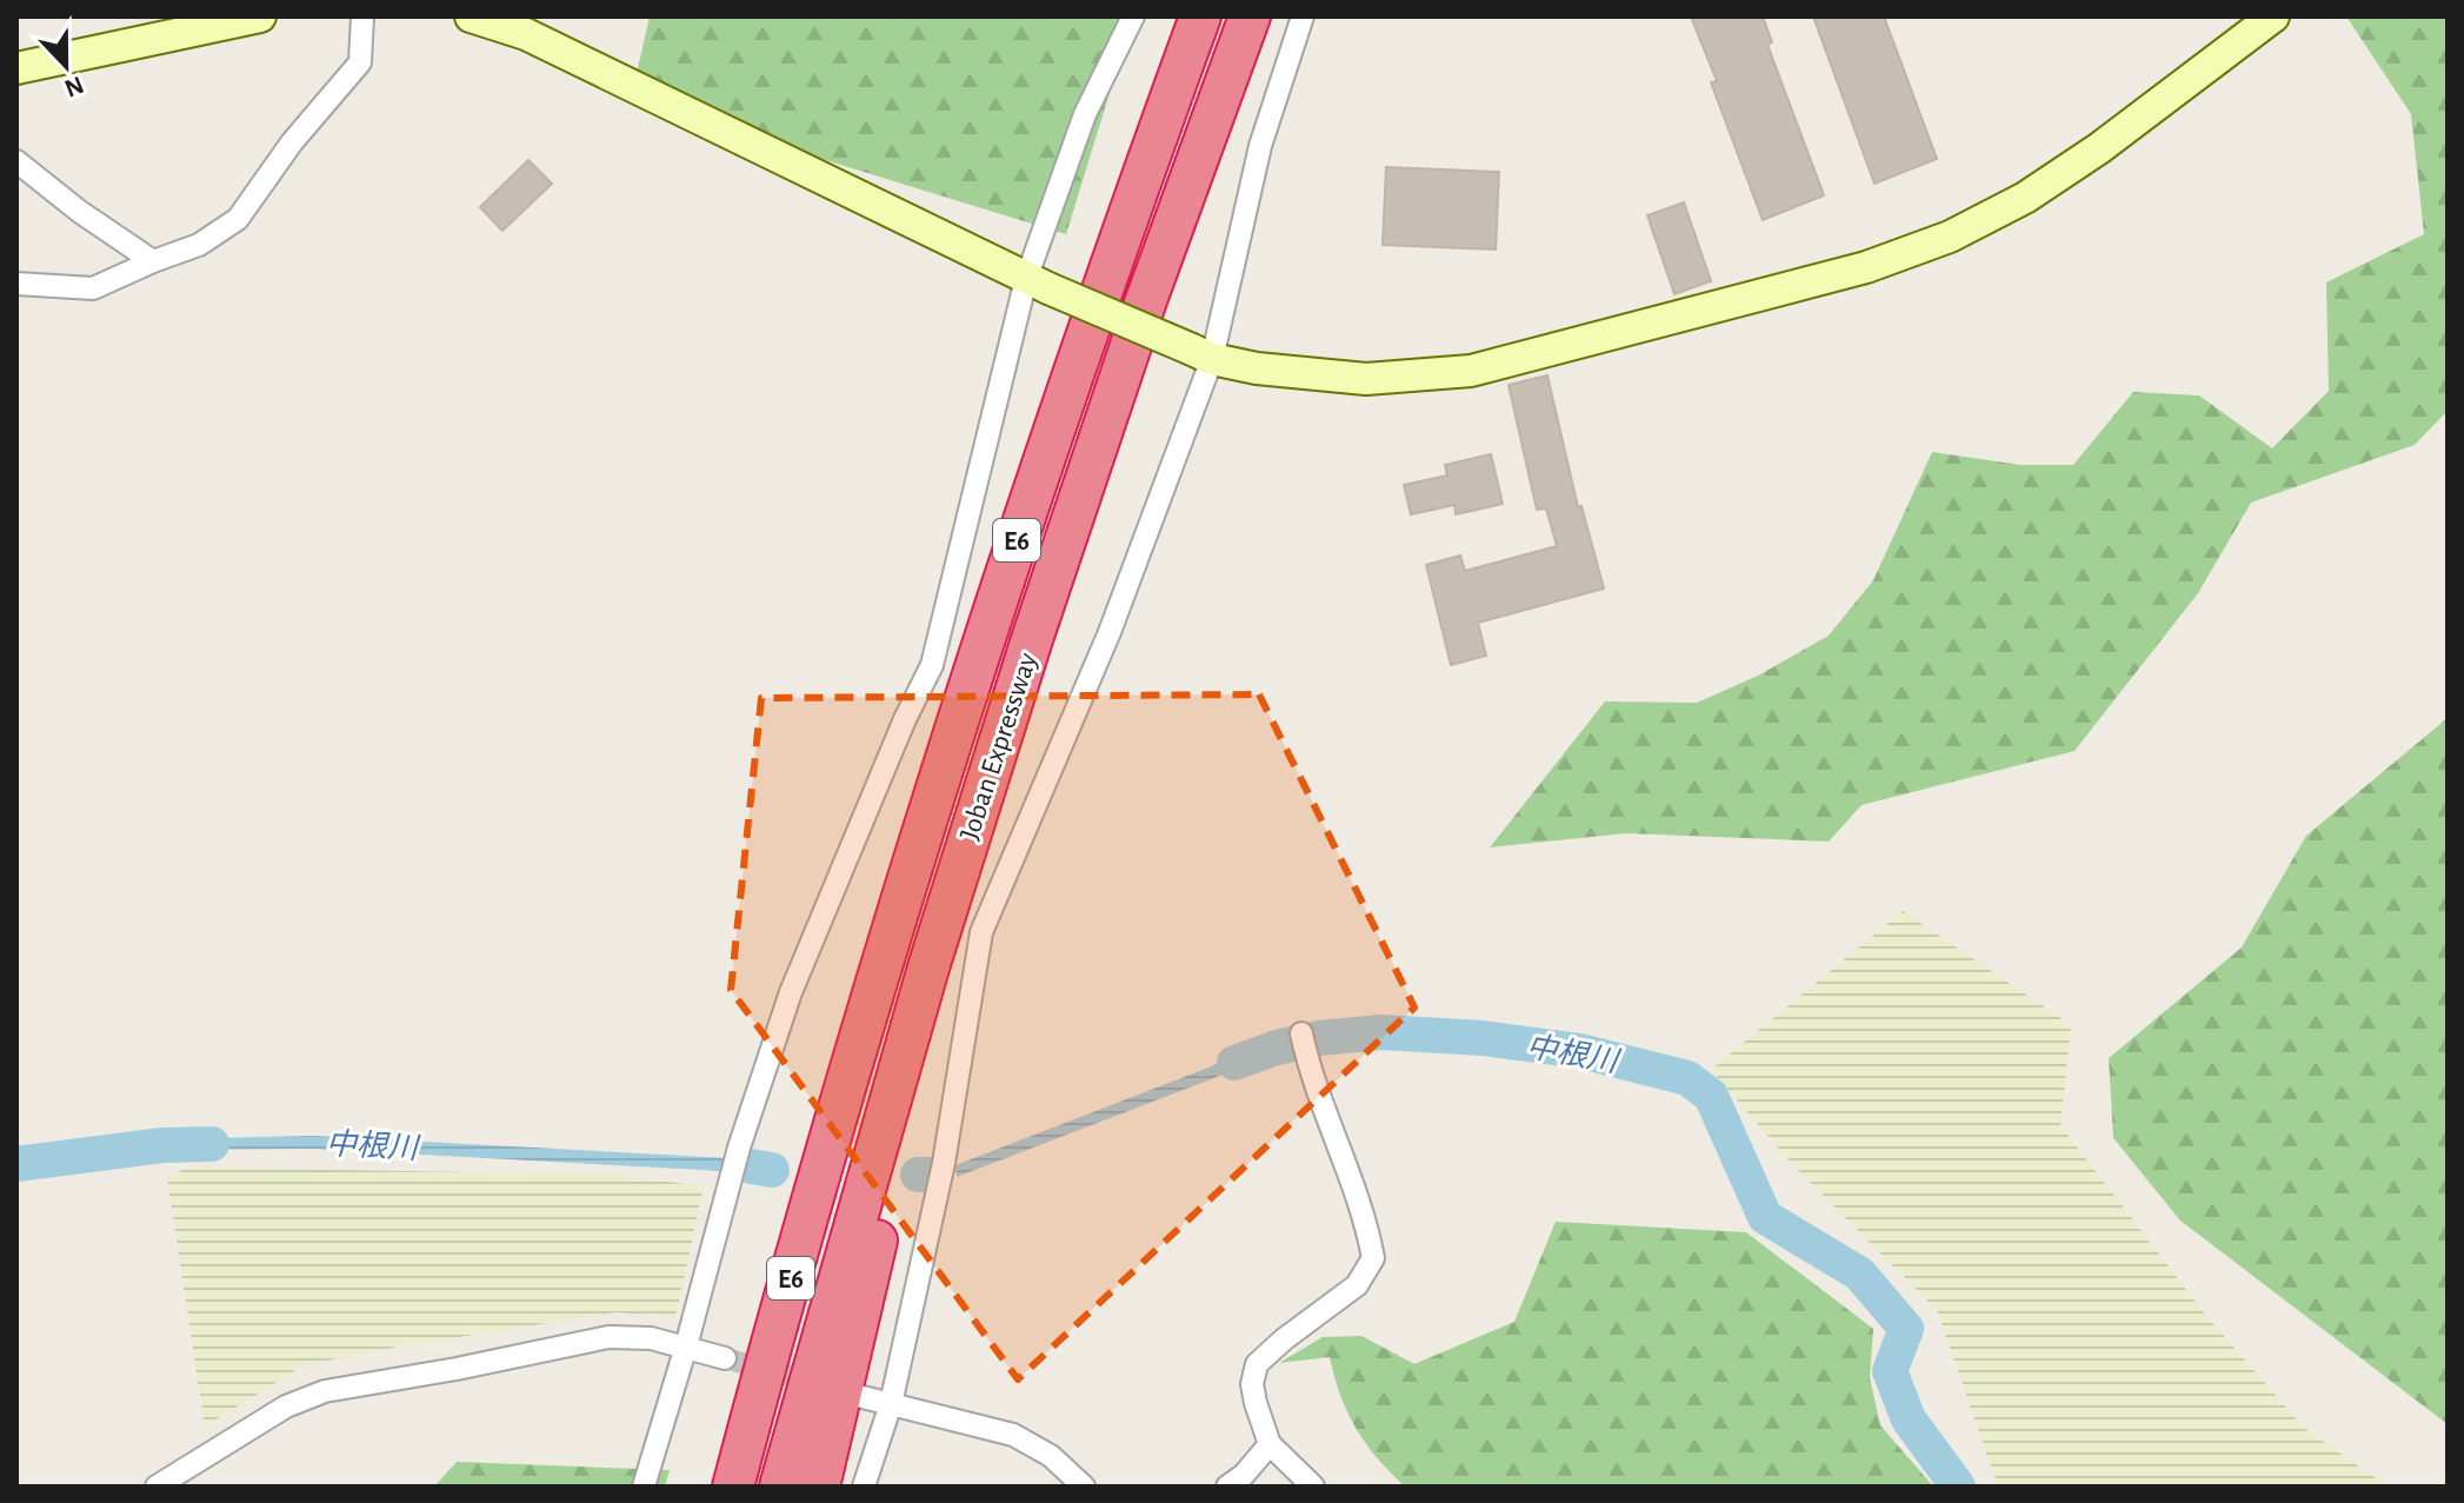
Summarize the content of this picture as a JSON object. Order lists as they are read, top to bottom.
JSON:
{
  "streets": {
    "highway": ["E6", "Joban Expressway"]
  },
  "water": ["中根川"],
  "north": "bottom"
}
